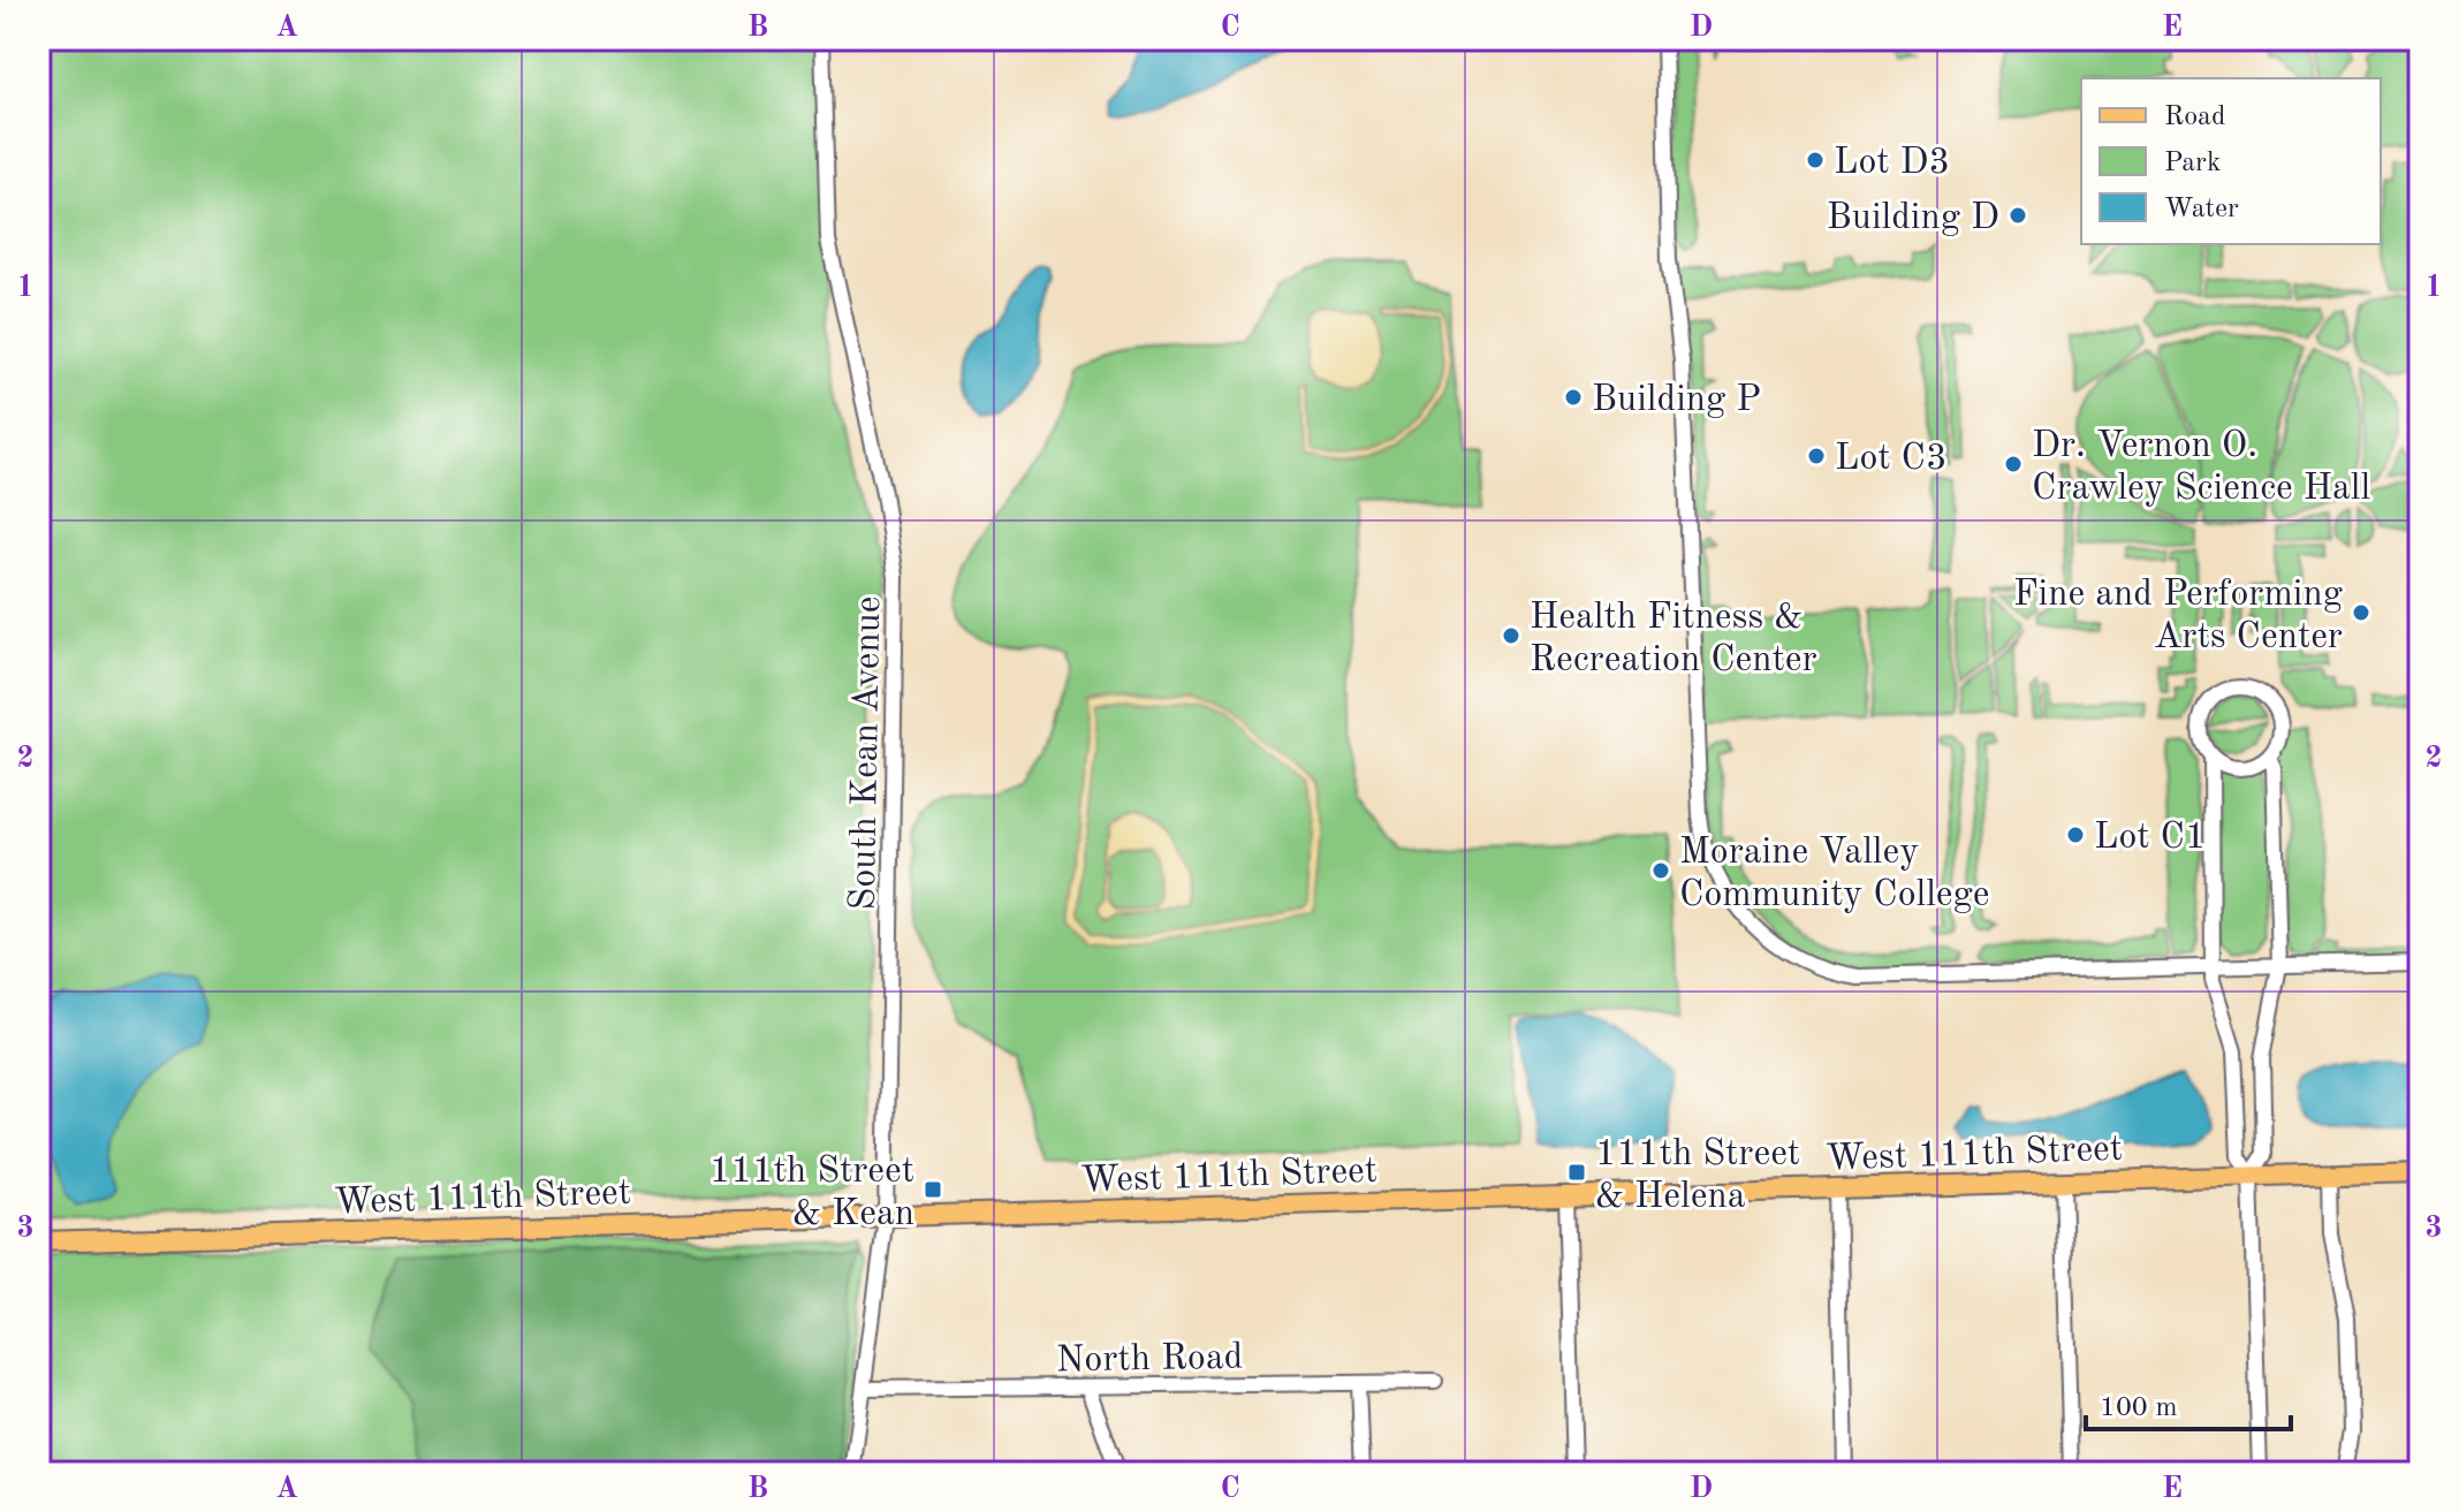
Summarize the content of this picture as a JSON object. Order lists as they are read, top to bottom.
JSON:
{
  "streets": {
    "main road": ["West 111th Street"],
    "street": ["South Kean Avenue", "North Road"]
  },
  "crossings": [
    ["South Kean Avenue", "West 111th Street"],
    ["South Kean Avenue", "North Road"]
  ],
  "places": {
    "other": [
      "Lot D3",
      "Building D",
      "Building P",
      "Lot C3",
      "Dr. Vernon O. Crawley Science Hall",
      "Fine and Performing Arts Center",
      "Health Fitness & Recreation Center",
      "Lot C1",
      "Moraine Valley Community College"
    ],
    "transit": ["111th Street & Helena", "111th Street & Kean"]
  },
  "legend": ["Road", "Park", "Water"],
  "scale_bar": "100 m",
  "grid": {
    "columns": [
      "A",
      "B",
      "C",
      "D",
      "E"
    ],
    "rows": ["1", "2", "3"]
  }
}
